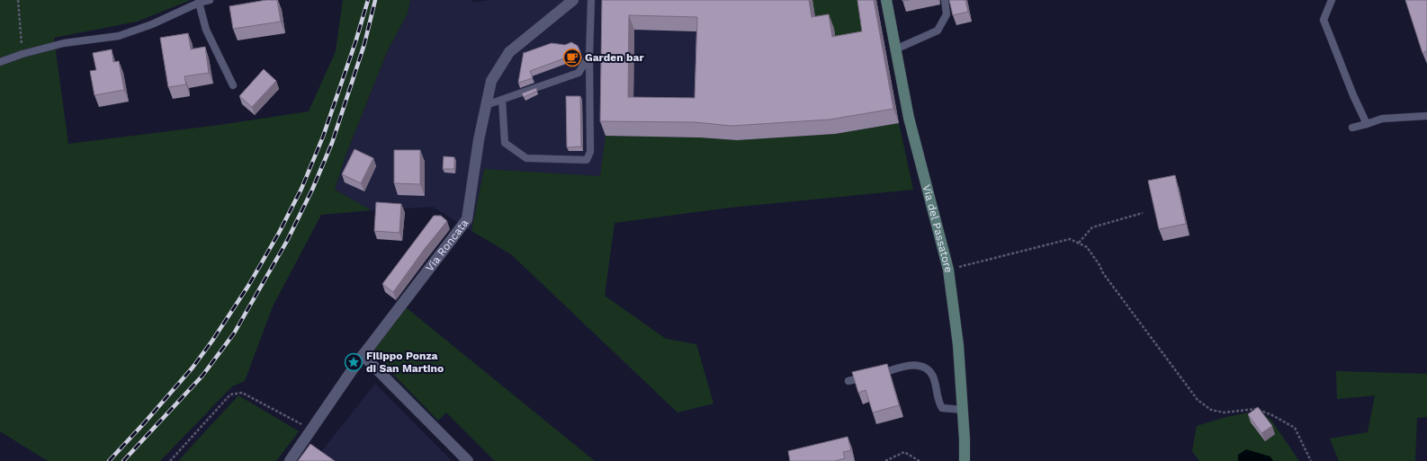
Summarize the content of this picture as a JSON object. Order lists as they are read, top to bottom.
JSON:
{
  "streets": {
    "street": ["Via del Passatore", "Via Roncata"]
  },
  "places": {
    "cafe": ["Garden bar"],
    "place": ["Filippo Ponza di San Martino"]
  }
}
